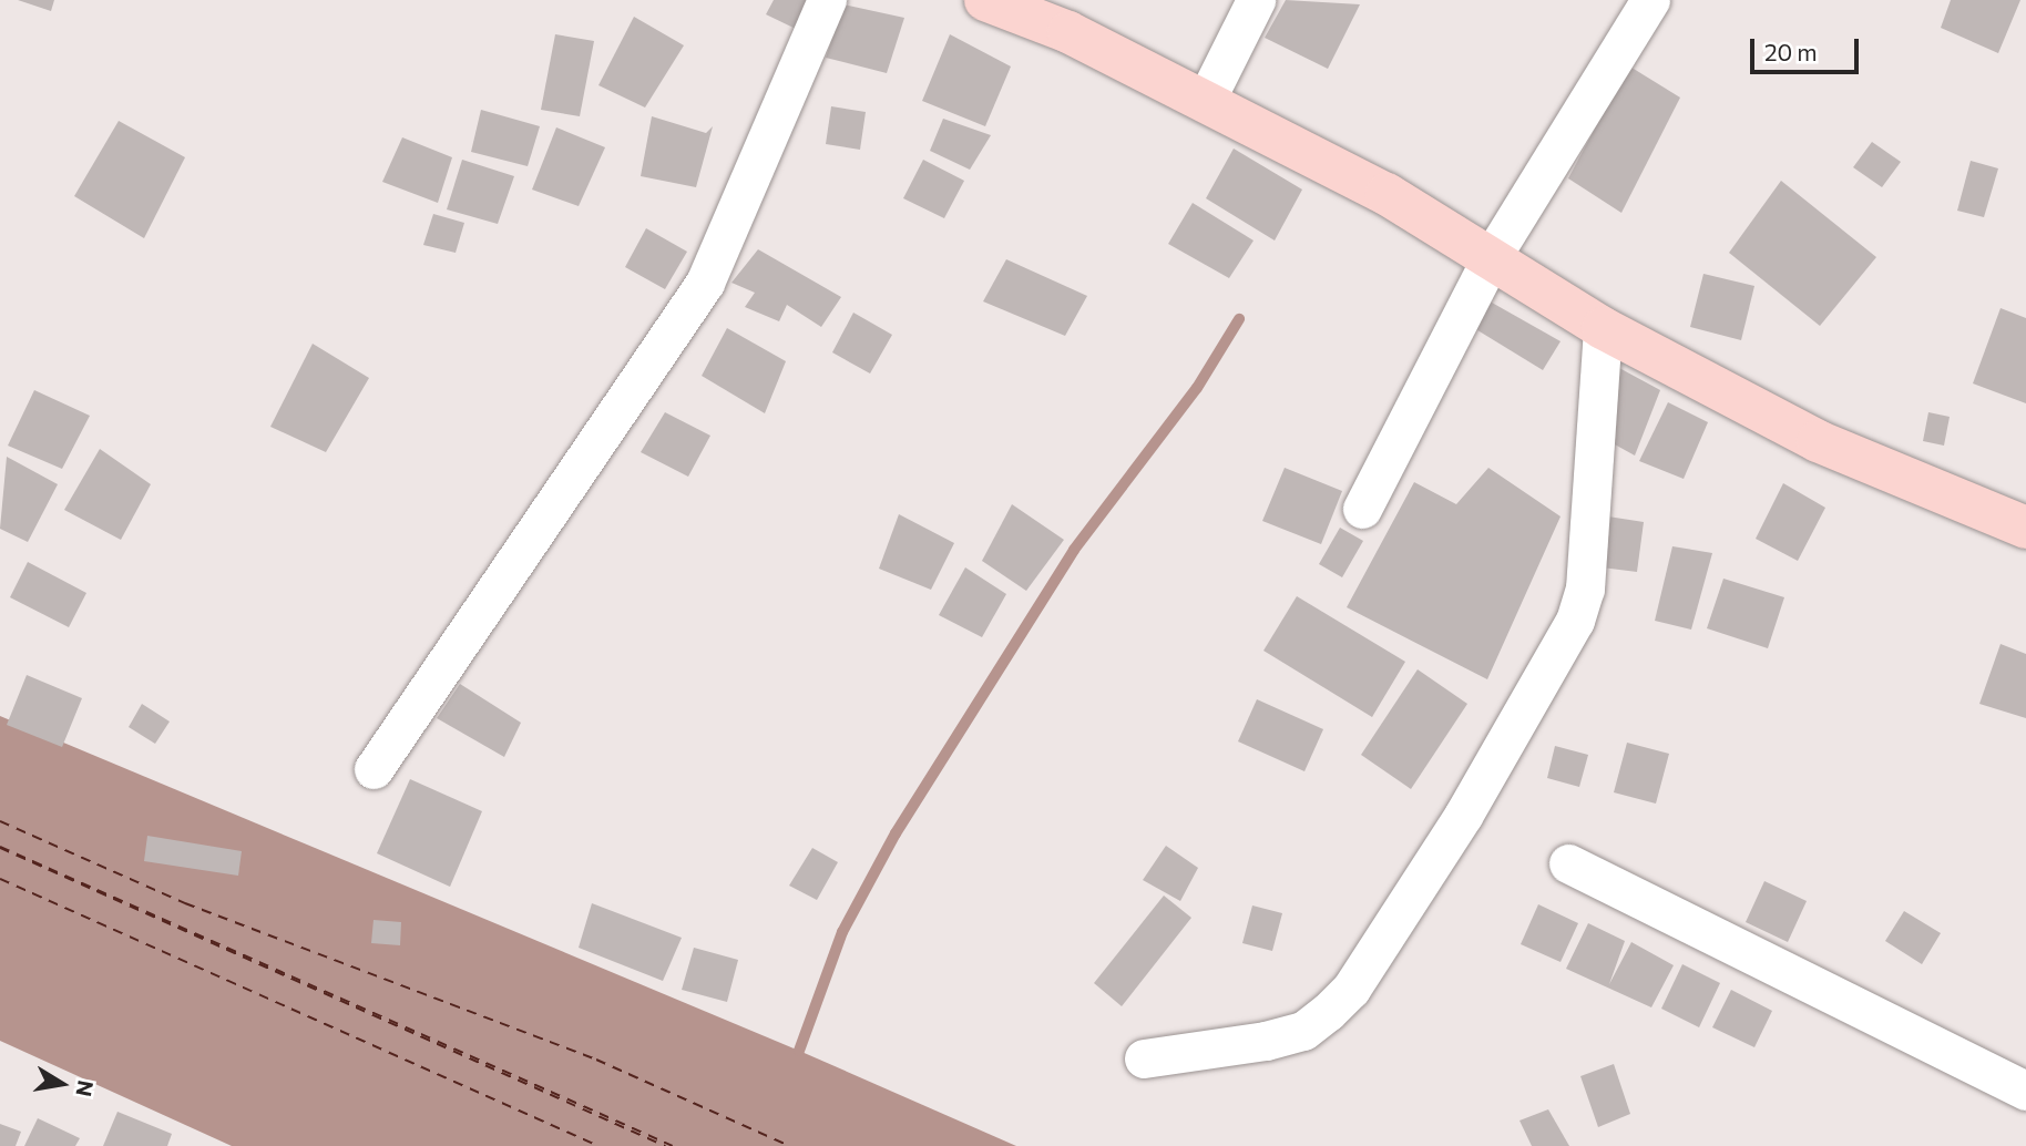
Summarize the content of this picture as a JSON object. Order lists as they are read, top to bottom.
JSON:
{
  "scale_bar": "20 m",
  "north": "right"
}
